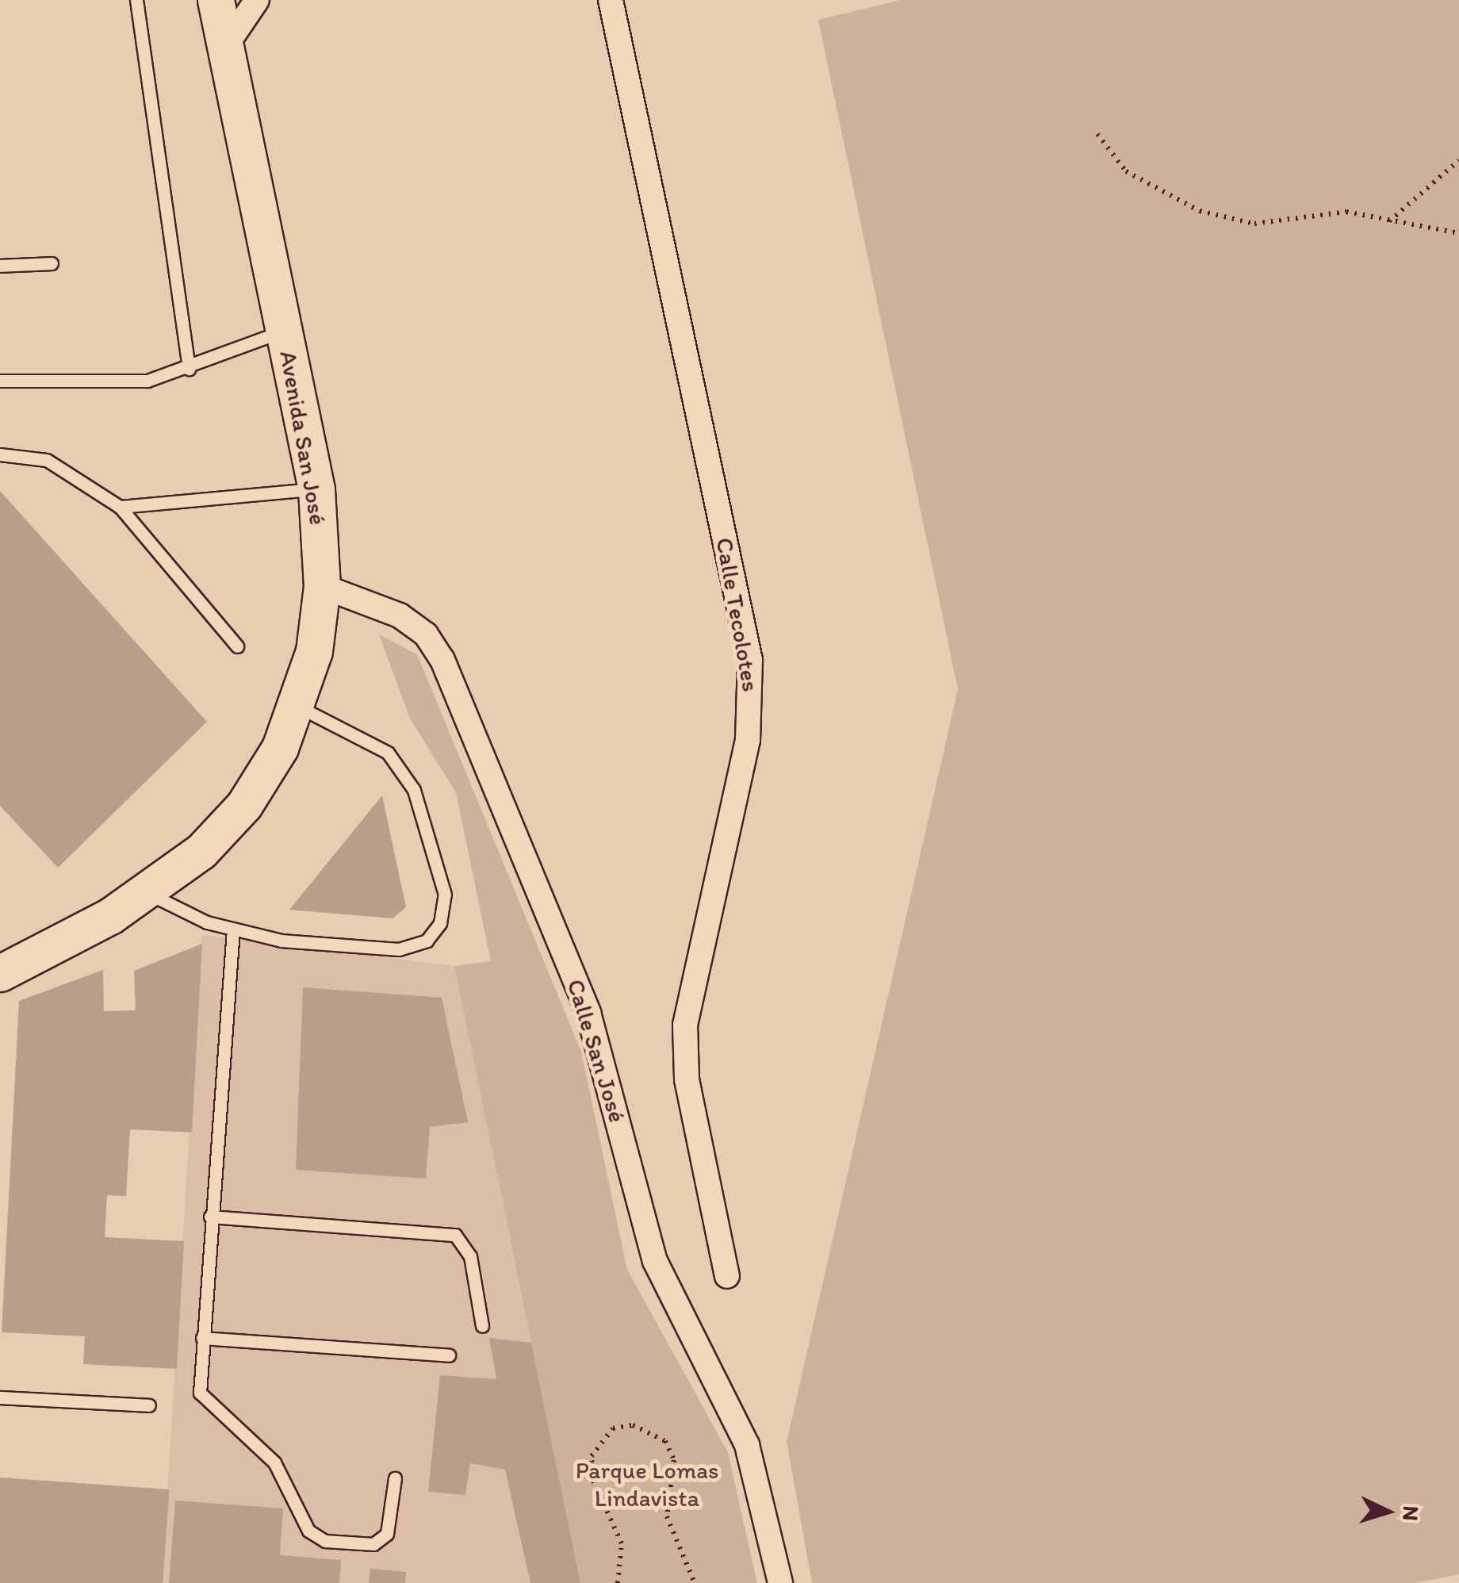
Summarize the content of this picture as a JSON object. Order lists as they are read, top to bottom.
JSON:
{
  "streets": {
    "main road": ["Avenida San José"],
    "street": ["Calle Tecolotes", "Calle San José"]
  },
  "crossings": [
    ["Avenida San José", "Calle San José"]
  ],
  "parks": ["Parque Lomas Lindavista"],
  "north": "right"
}
